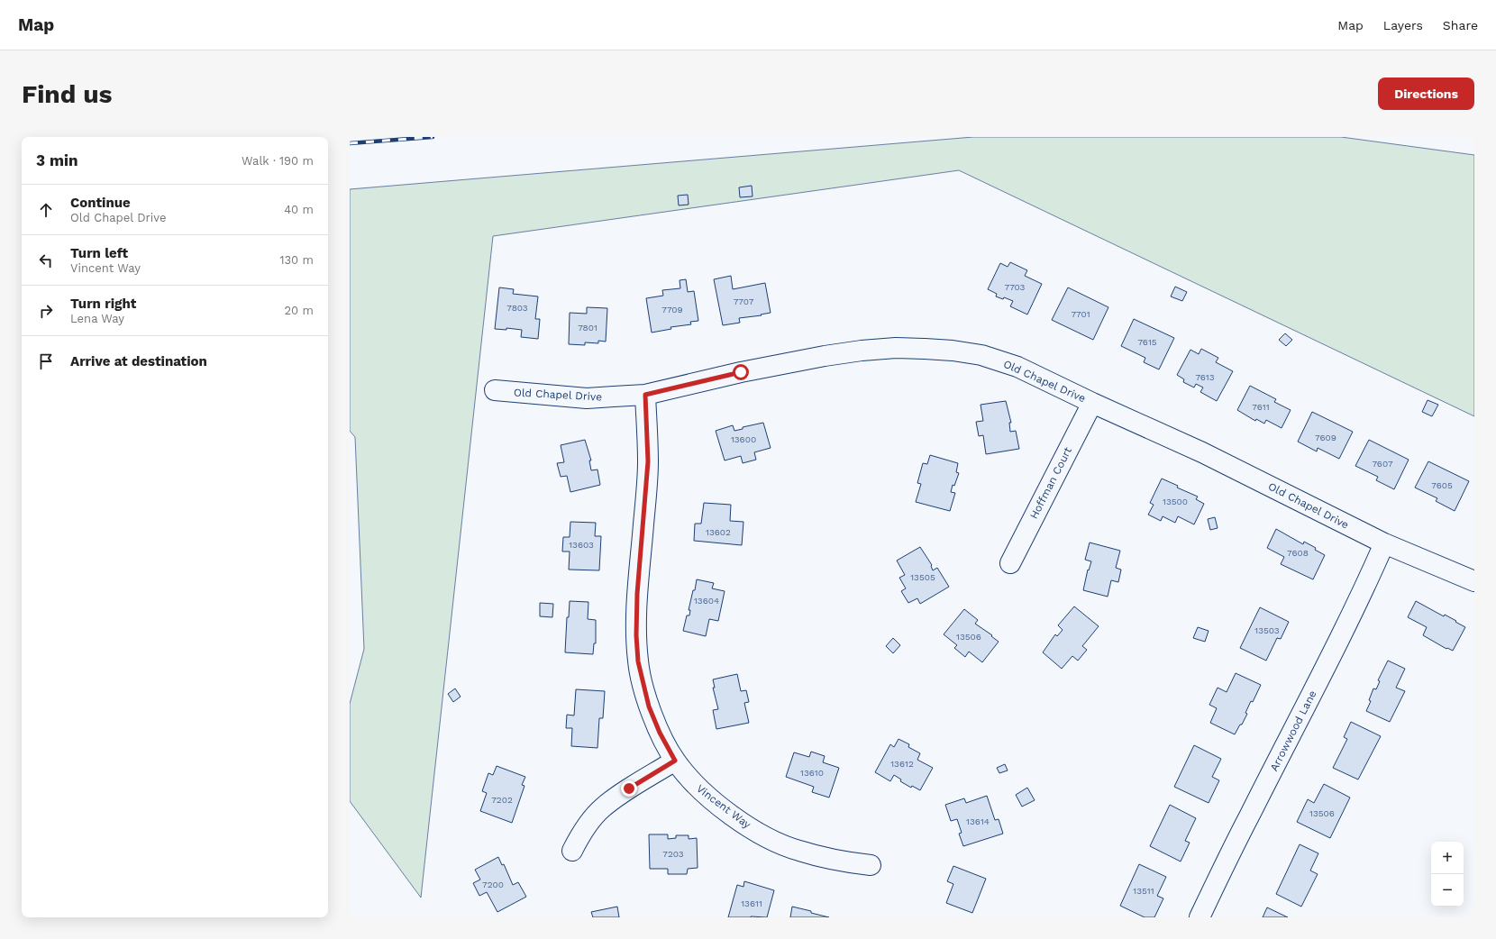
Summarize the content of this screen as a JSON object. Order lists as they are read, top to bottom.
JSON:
{
  "streets": {
    "street": [
      "Old Chapel Drive",
      "Hoffman Court",
      "Arrowwood Lane",
      "Vincent Way"
    ]
  },
  "crossings": [
    ["Old Chapel Drive", "Hoffman Court"],
    ["Old Chapel Drive", "Arrowwood Lane"],
    ["Old Chapel Drive", "Vincent Way"]
  ],
  "house_numbers": [
    "7703",
    "7707",
    "7803",
    "7709",
    "7701",
    "7801",
    "7615",
    "7613",
    "7611",
    "7609",
    "13600",
    "7607",
    "7605",
    "13500",
    "13602",
    "13603",
    "7608",
    "13505",
    "13604",
    "13503",
    "13506",
    "13612",
    "13610",
    "7202",
    "13506",
    "13614",
    "7203",
    "7200",
    "13511",
    "13611"
  ],
  "page": {
    "header": "Map",
    "nav": ["Map", "Layers", "Share"],
    "buttons": "Directions",
    "title": "Find us",
    "heading": ["3 min", "Walk · 190 m"],
    "list": [
      ["Continue", "Old Chapel Drive", "40 m"],
      ["Turn left", "Vincent Way", "130 m"],
      ["Turn right", "Lena Way", "20 m"],
      "Arrive at destination"
    ],
    "map_buttons": ["+", "−"]
  }
}
